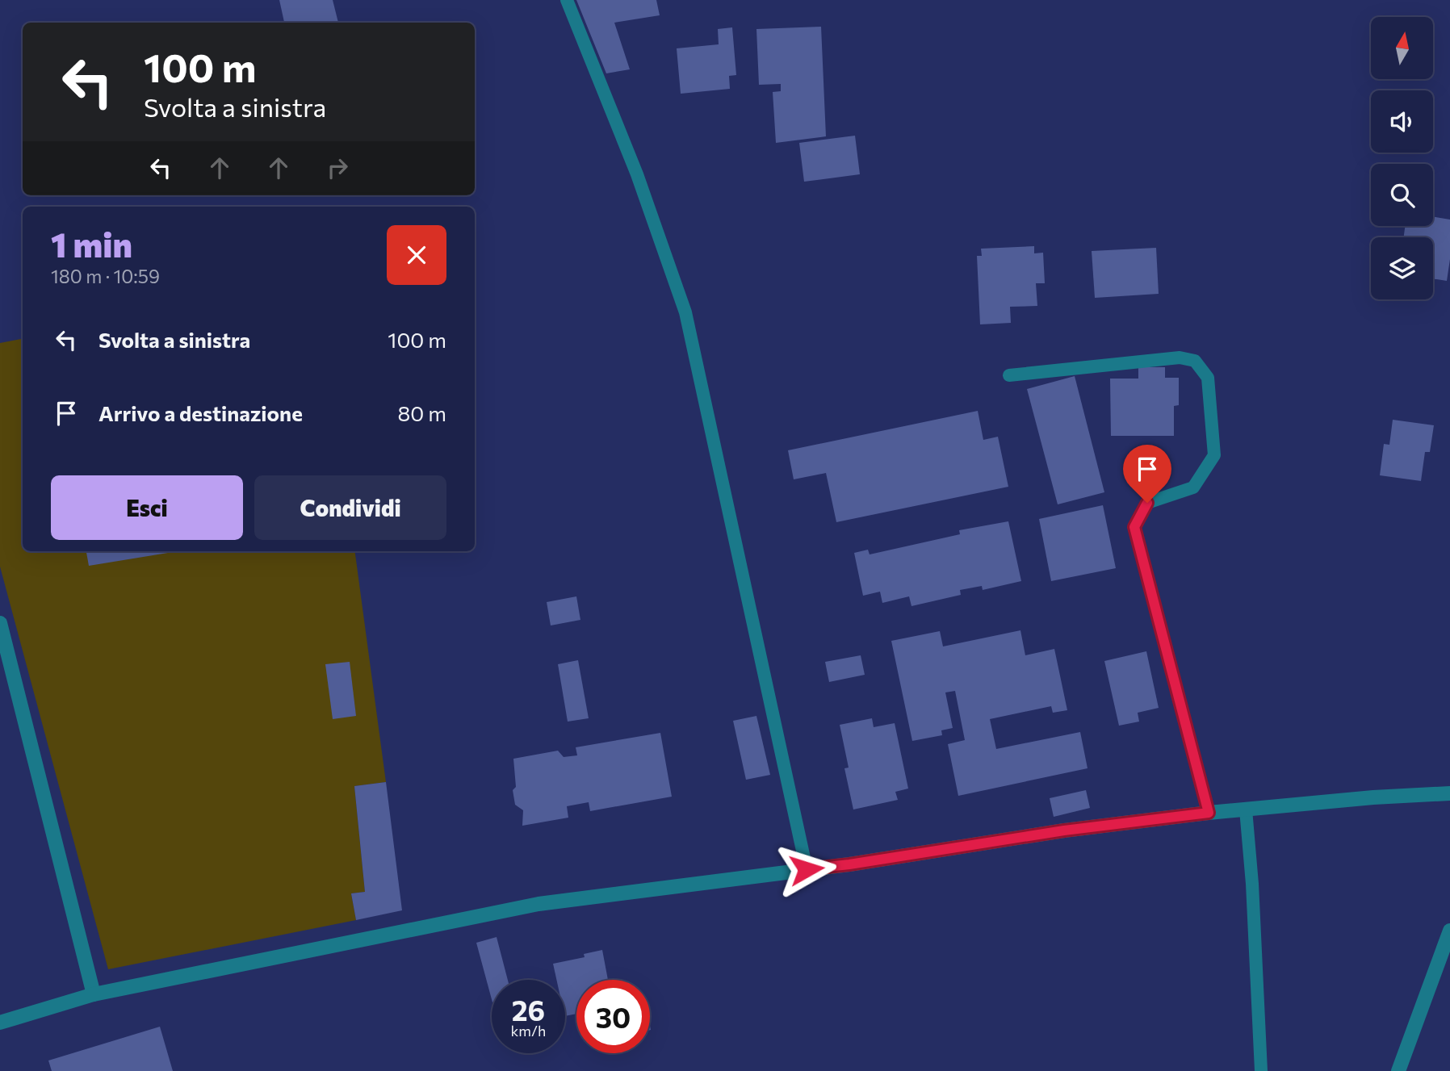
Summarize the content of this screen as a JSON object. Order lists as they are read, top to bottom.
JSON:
{
  "north": "top",
  "page": {
    "turn": ["100 m", "Svolta a sinistra"],
    "heading": ["1 min", "180 m · 10:59"],
    "list": [
      {
        "name": "Svolta a sinistra",
        "value": "100 m"
      },
      {
        "name": "Arrivo a destinazione",
        "value": "80 m"
      }
    ],
    "buttons": ["Esci", "Condividi"],
    "speed": "26 km/h",
    "limit": "30"
  }
}
